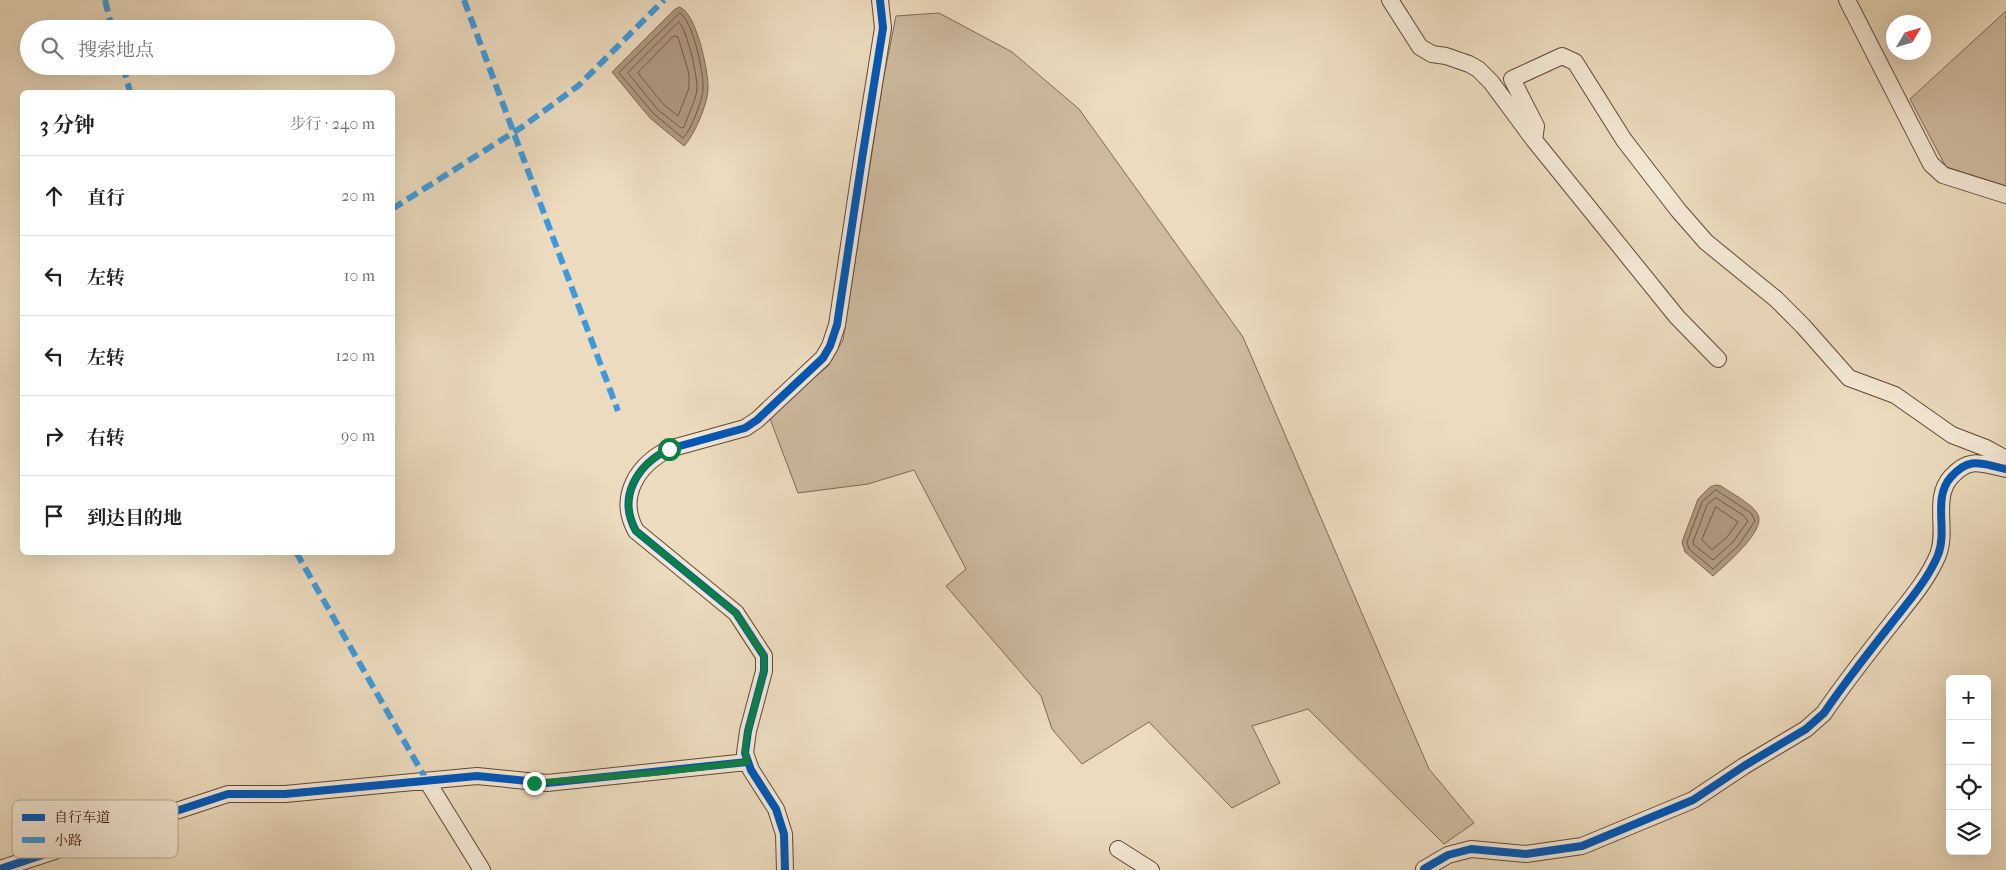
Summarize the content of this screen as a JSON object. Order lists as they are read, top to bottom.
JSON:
{
  "legend": ["自行车道", "小路"],
  "north": "top right",
  "page": {
    "search": "搜索地点",
    "heading": ["3 分钟", "步行 · 240 m"],
    "list": [
      ["直行", "20 m"],
      ["左转", "10 m"],
      ["左转", "120 m"],
      ["右转", "90 m"],
      "到达目的地"
    ],
    "map_buttons": ["+", "−"]
  }
}
